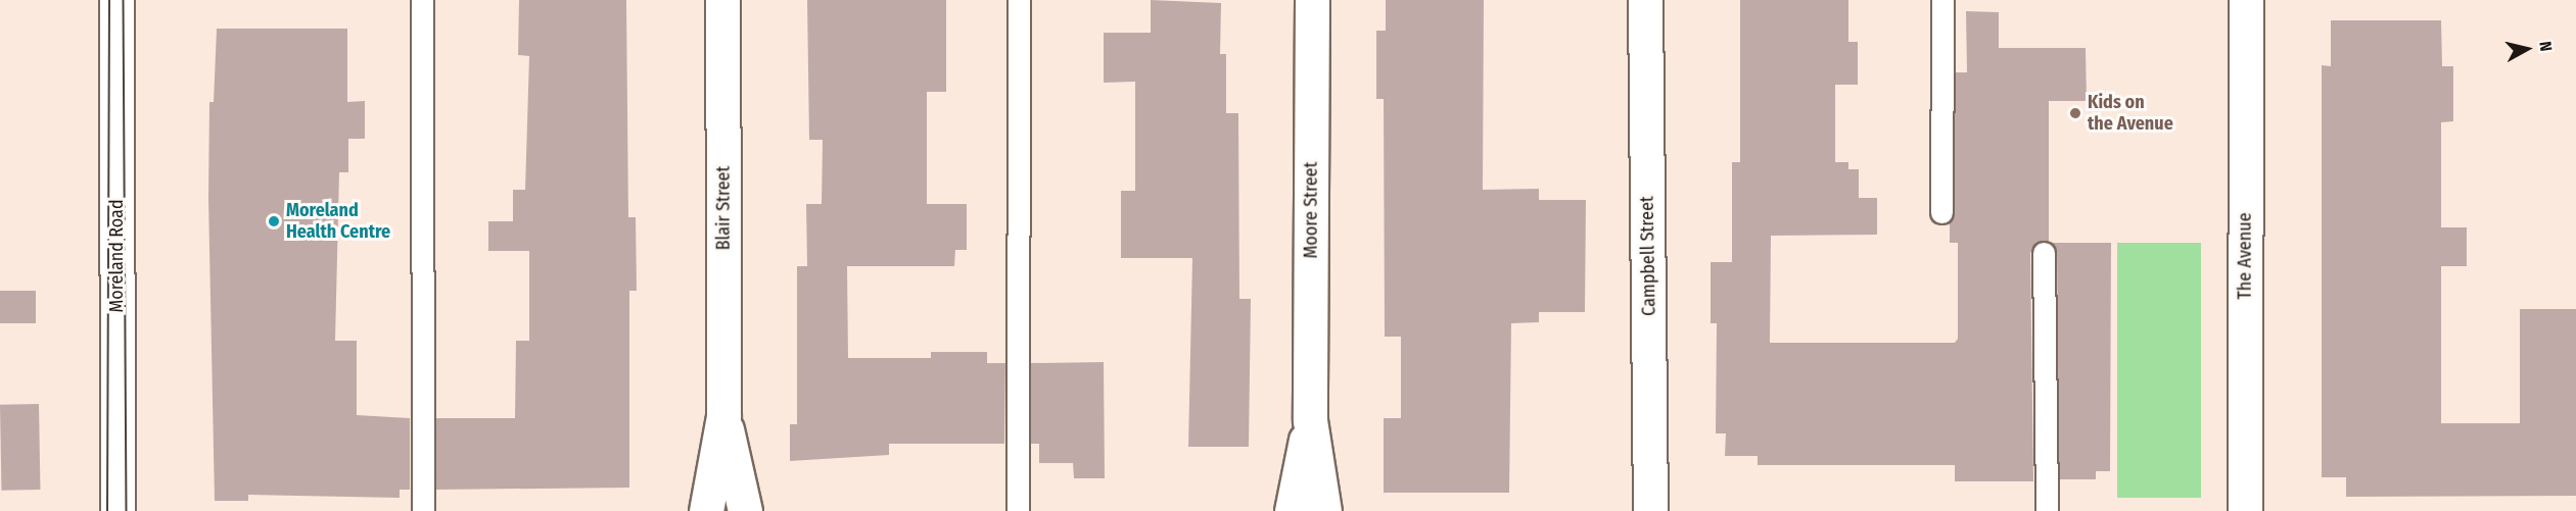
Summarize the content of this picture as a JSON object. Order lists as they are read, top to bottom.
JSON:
{
  "streets": {
    "street": [
      "Blair Street",
      "Moore Street",
      "Moreland Road",
      "Campbell Street",
      "The Avenue"
    ]
  },
  "places": ["Kids on the Avenue", "Moreland Health Centre"],
  "north": "right"
}
